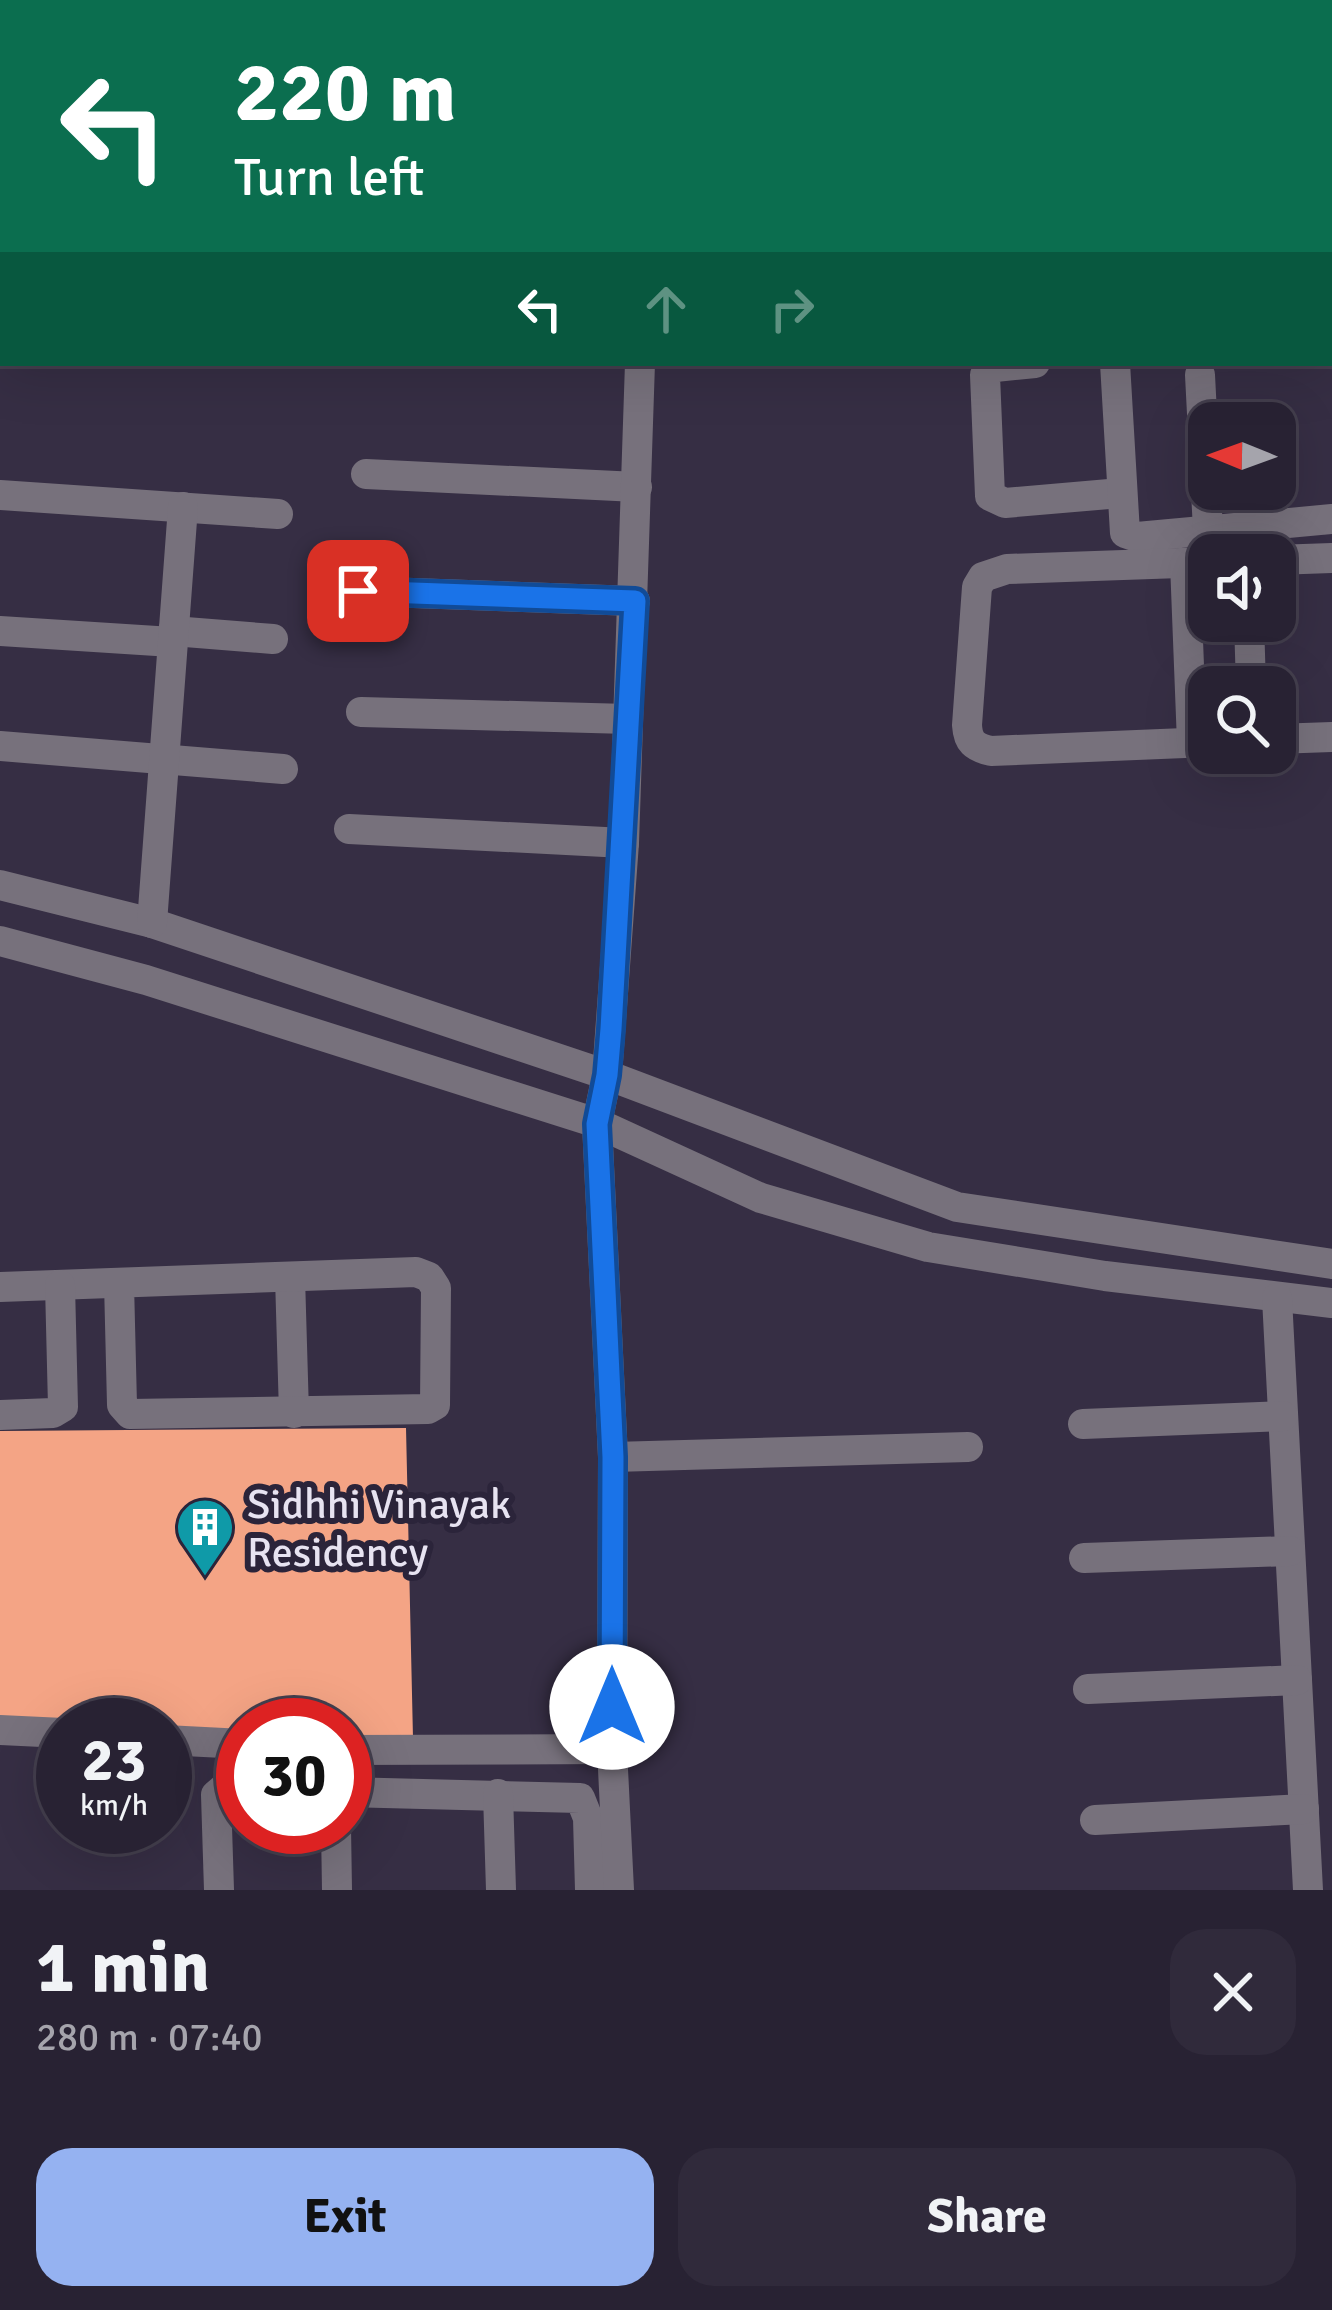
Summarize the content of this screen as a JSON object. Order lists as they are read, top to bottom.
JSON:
{
  "places": {
    "building": ["Sidhhi Vinayak Residency"]
  },
  "north": "left",
  "page": {
    "turn": ["220 m", "Turn left"],
    "speed": "23 km/h",
    "limit": "30",
    "heading": ["1 min", "280 m · 07:40"],
    "buttons": ["Exit", "Share"]
  }
}
